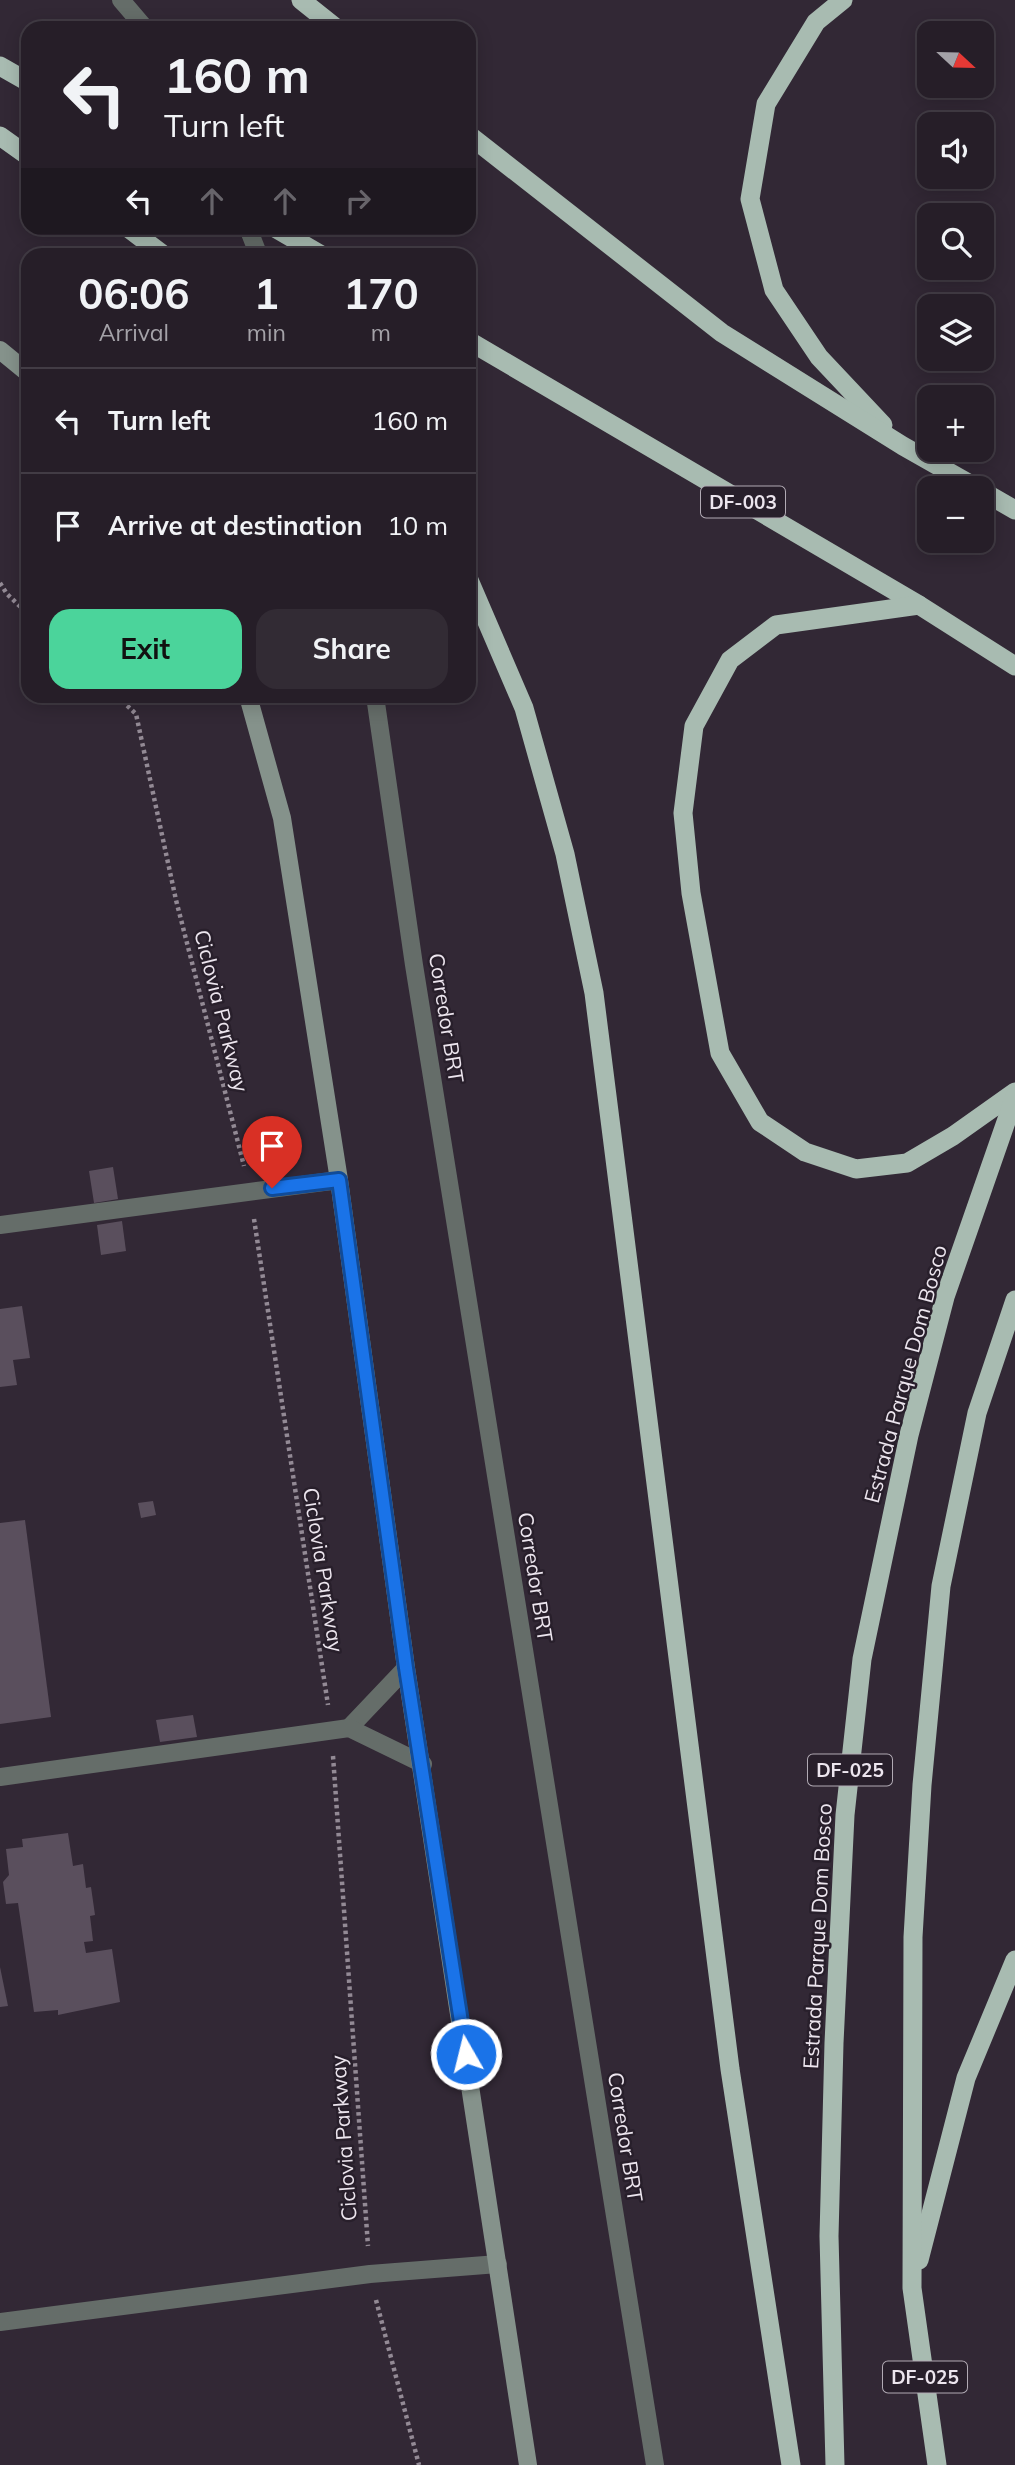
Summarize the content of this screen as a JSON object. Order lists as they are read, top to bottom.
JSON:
{
  "streets": {
    "highway": ["DF-003", "Estrada Parque Dom Bosco", "DF-025"],
    "street": ["Corredor BRT"],
    "path": ["Ciclovia Parkway"]
  },
  "north": "right",
  "page": {
    "map_buttons": ["+", "−"],
    "turn": ["160 m", "Turn left"],
    "eta": [
      "06:06",
      "Arrival",
      "1",
      "min",
      "170",
      "m"
    ],
    "list": [
      {
        "name": "Turn left",
        "value": "160 m"
      },
      {
        "name": "Arrive at destination",
        "value": "10 m"
      }
    ],
    "buttons": ["Exit", "Share"]
  }
}
